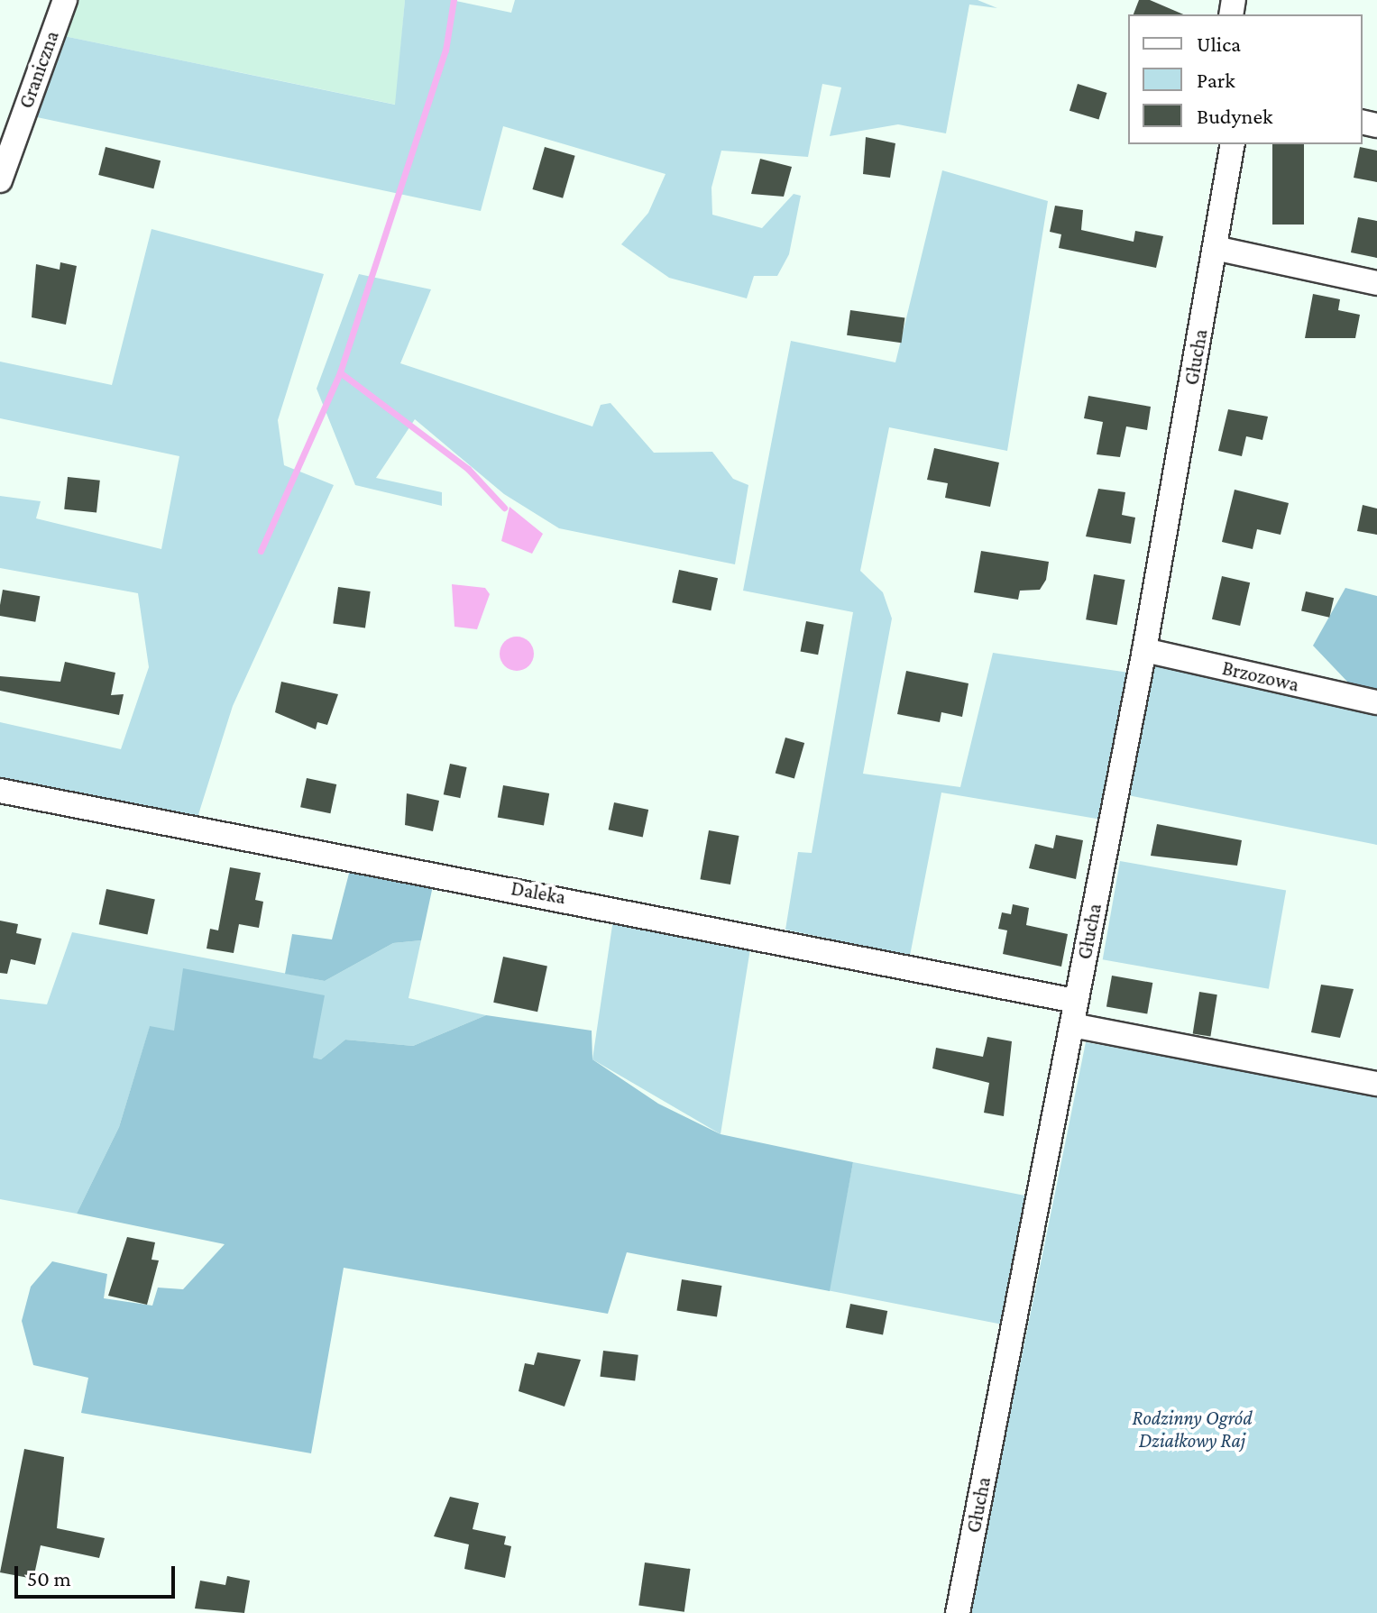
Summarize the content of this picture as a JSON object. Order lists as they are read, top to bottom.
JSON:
{
  "streets": {
    "street": [
      "Graniczna",
      "Głucha",
      "Brzozowa",
      "Daleka"
    ]
  },
  "crossings": [
    ["Głucha", "Brzozowa"],
    ["Głucha", "Daleka"]
  ],
  "parks": ["Rodzinny Ogród Działkowy Raj"],
  "legend": ["Ulica", "Park", "Budynek"],
  "scale_bar": "50 m"
}
